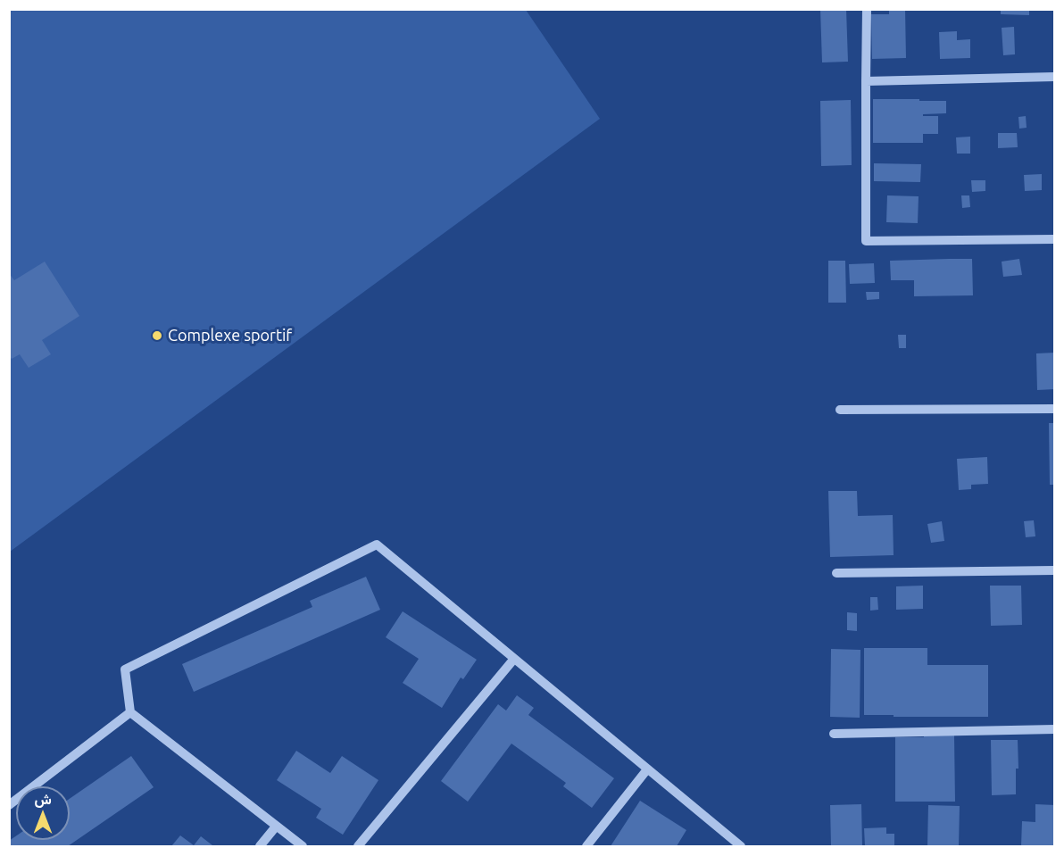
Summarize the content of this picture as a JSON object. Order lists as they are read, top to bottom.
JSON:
{
  "places": ["Complexe sportif"],
  "north": "top"
}
